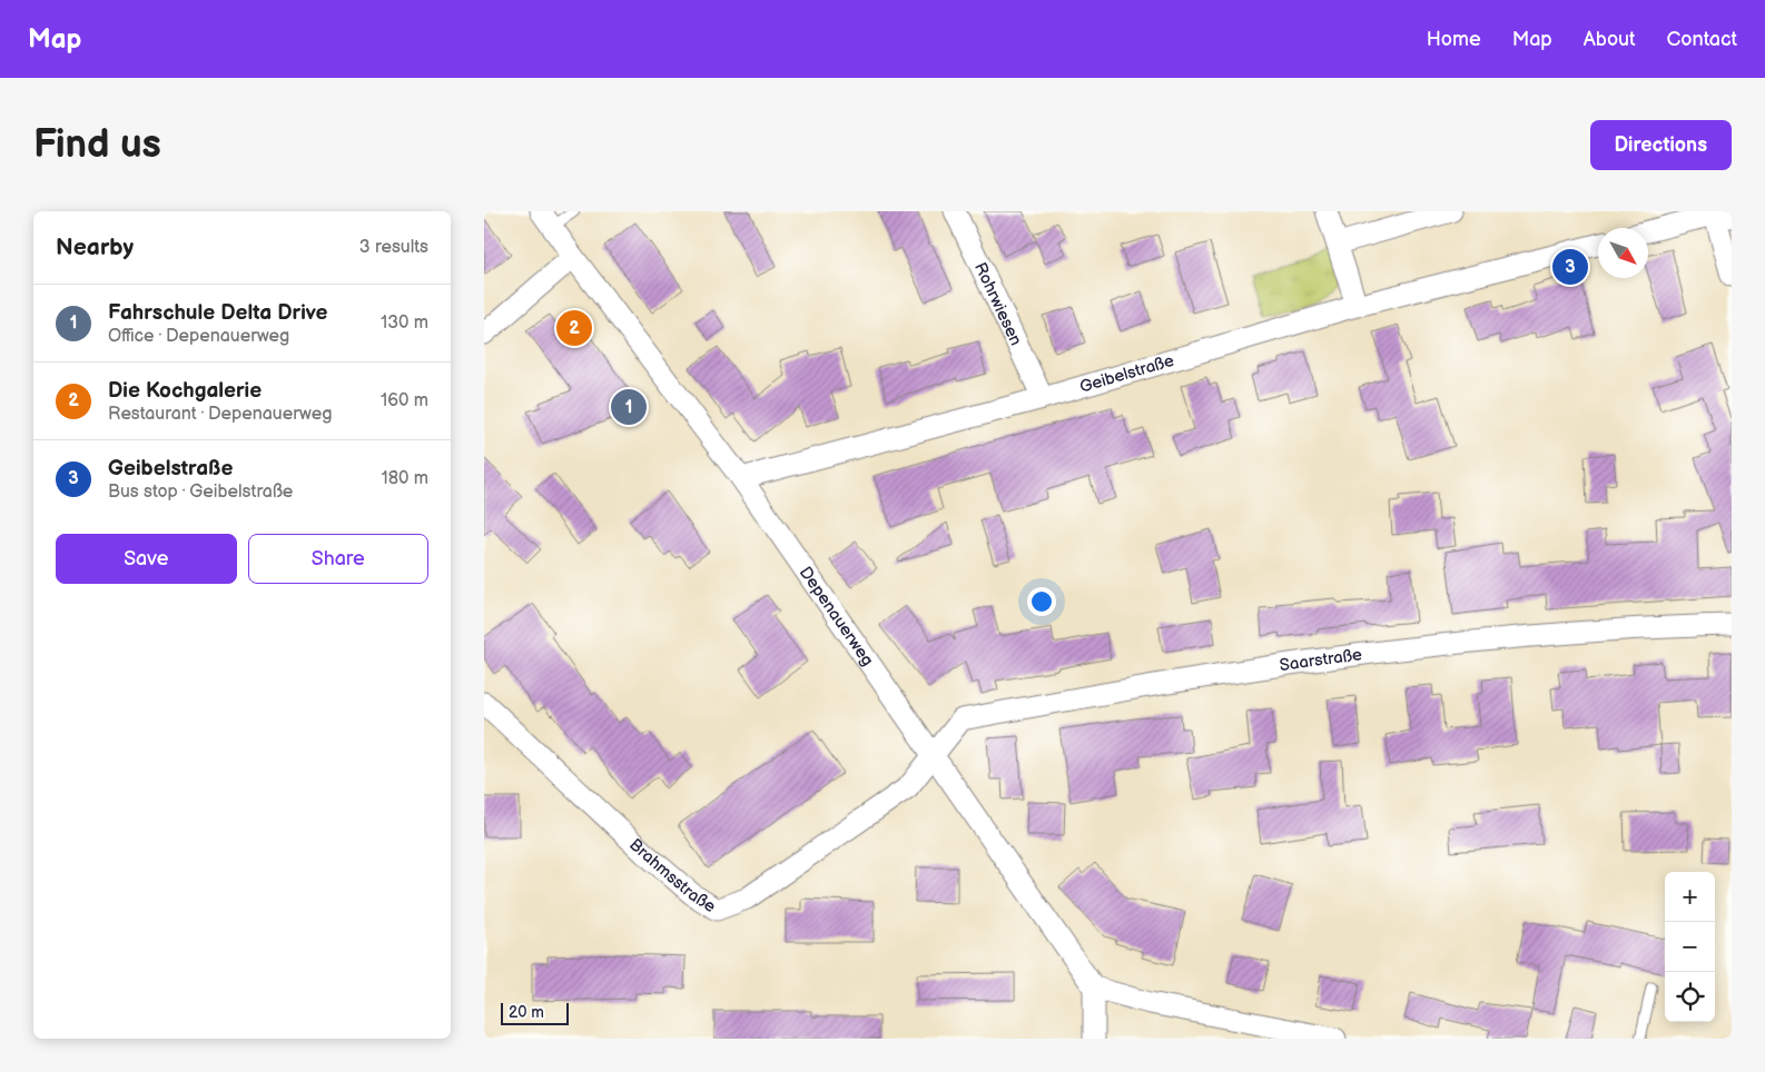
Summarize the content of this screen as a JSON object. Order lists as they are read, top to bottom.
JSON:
{
  "streets": {
    "street": [
      "Rohrwiesen",
      "Geibelstraße",
      "Depenauerweg",
      "Saarstraße",
      "Brahmsstraße"
    ]
  },
  "crossings": [
    ["Rohrwiesen", "Geibelstraße"],
    ["Geibelstraße", "Depenauerweg"],
    ["Depenauerweg", "Saarstraße"],
    ["Depenauerweg", "Brahmsstraße"],
    ["Saarstraße", "Brahmsstraße"]
  ],
  "scale_bar": "20 m",
  "north": "bottom right",
  "page": {
    "header": "Map",
    "nav": [
      "Home",
      "Map",
      "About",
      "Contact"
    ],
    "buttons": [
      "Directions",
      ["Save", "Share"]
    ],
    "title": "Find us",
    "heading": ["Nearby", "3 results"],
    "pins": ["3", "2", "1"],
    "list": [
      {
        "mark": "1",
        "name": "Fahrschule Delta Drive",
        "note": "Office · Depenauerweg",
        "value": "130 m"
      },
      {
        "mark": "2",
        "name": "Die Kochgalerie",
        "note": "Restaurant · Depenauerweg",
        "value": "160 m"
      },
      {
        "mark": "3",
        "name": "Geibelstraße",
        "note": "Bus stop · Geibelstraße",
        "value": "180 m"
      }
    ],
    "map_buttons": ["+", "−"],
    "scale": "20 m"
  }
}
